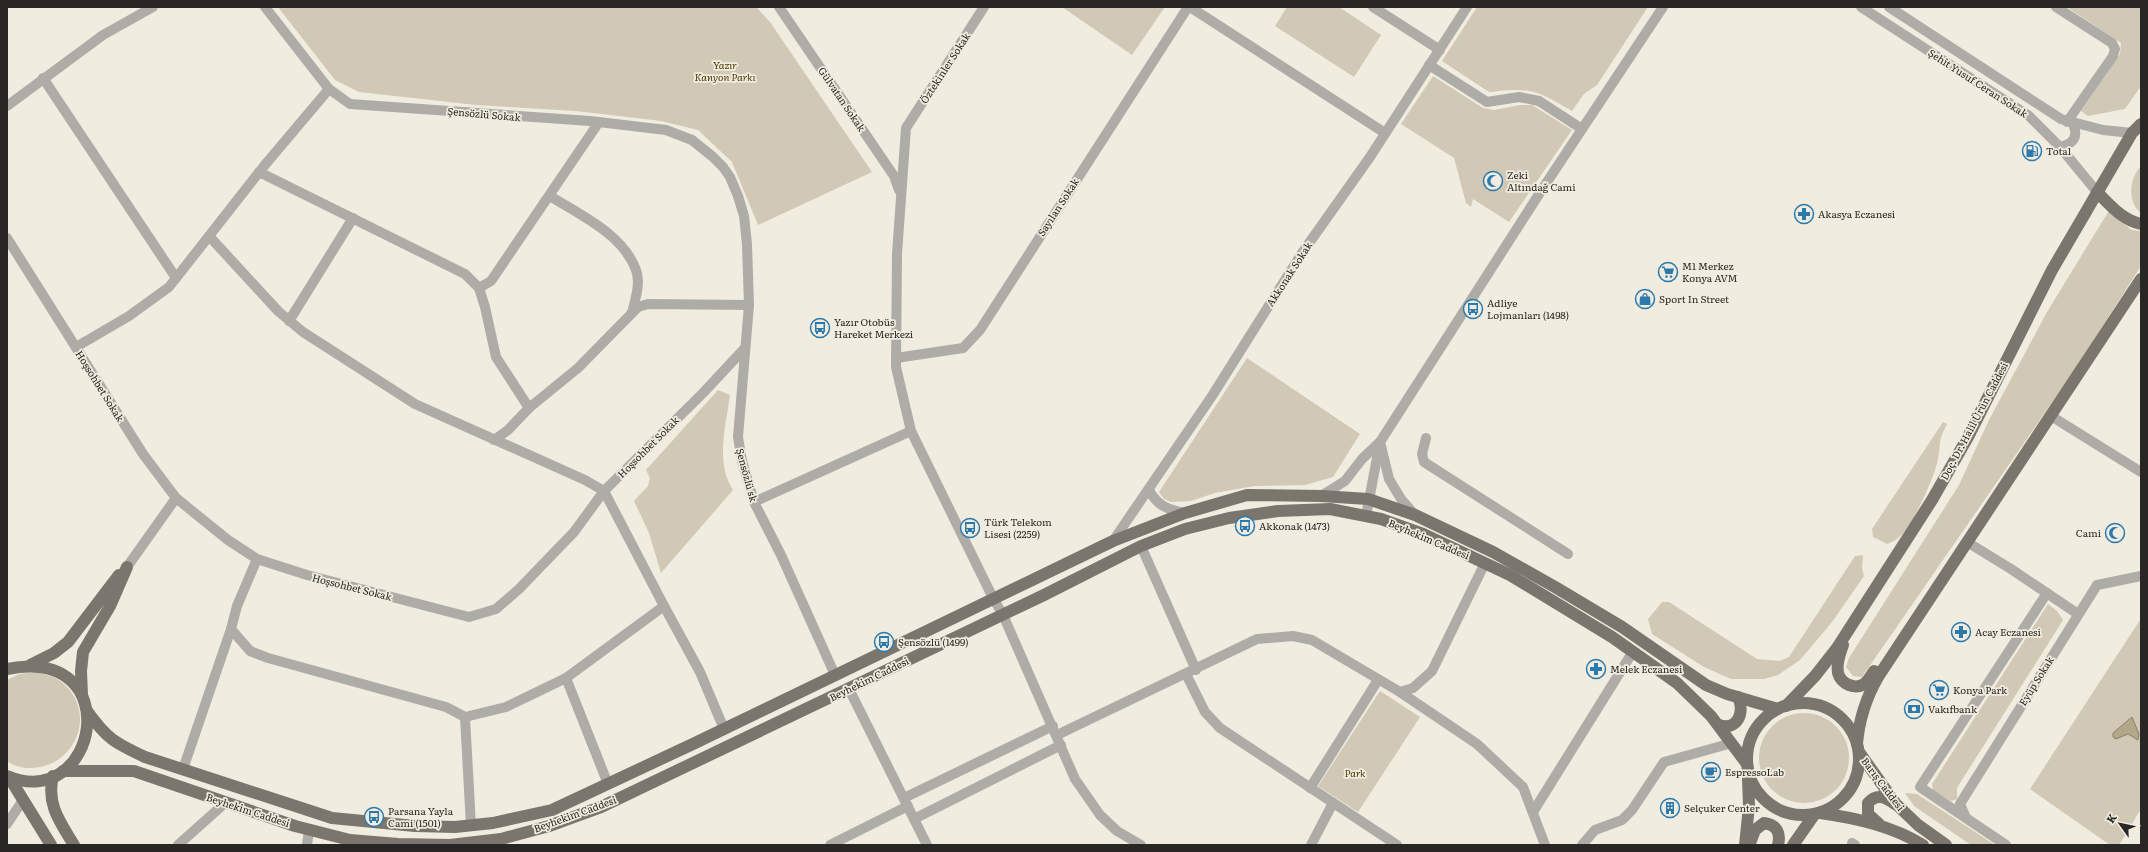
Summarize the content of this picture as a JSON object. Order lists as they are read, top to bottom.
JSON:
{
  "streets": {
    "main road": ["Doç. Dr. Halil Ürün Caddesi", "Beyhekim Caddesi", "Barış Caddesi"],
    "street": [
      "Öztekinler Sokak",
      "Şehit Yusuf Ceran Sokak",
      "Gülvatan Sokak",
      "Şensözlü Sokak",
      "Sayılan Sokak",
      "Akkonak Sokak",
      "Hoşsohbet Sokak",
      "Şensözlü sk",
      "Eyüp Sokak"
    ]
  },
  "crossings": [
    ["Öztekinler Sokak", "Gülvatan Sokak"],
    ["Şehit Yusuf Ceran Sokak", "Doç. Dr. Halil Ürün Caddesi"],
    ["Şensözlü Sokak", "Şensözlü sk"],
    ["Akkonak Sokak", "Beyhekim Caddesi"],
    ["Hoşsohbet Sokak", "Şensözlü sk"],
    ["Doç. Dr. Halil Ürün Caddesi", "Beyhekim Caddesi"],
    ["Doç. Dr. Halil Ürün Caddesi", "Barış Caddesi"],
    ["Şensözlü sk", "Beyhekim Caddesi"],
    ["Beyhekim Caddesi", "Barış Caddesi"]
  ],
  "parks": ["Yazır Kanyon Parkı", "Park"],
  "places": {
    "fuel station": ["Total"],
    "mosque": ["Zeki Altındağ Cami", "Cami"],
    "pharmacy": ["Akasya Eczanesi", "Acay Eczanesi", "Melek Eczanesi"],
    "supermarket": ["M1 Merkez Konya AVM", "Konya Park"],
    "shop": ["Sport In Street"],
    "bus stop": [
      "Adliye Lojmanları (1498)",
      "Yazır Otobüs Hareket Merkezi",
      "Akkonak (1473)",
      "Türk Telekom Lisesi (2259)",
      "Şensözlü (1499)",
      "Parsana Yayla Cami (1501)"
    ],
    "bank": ["Vakıfbank"],
    "cafe": ["EspressoLab"],
    "building": ["Selçuker Center"]
  },
  "north": "top left"
}
